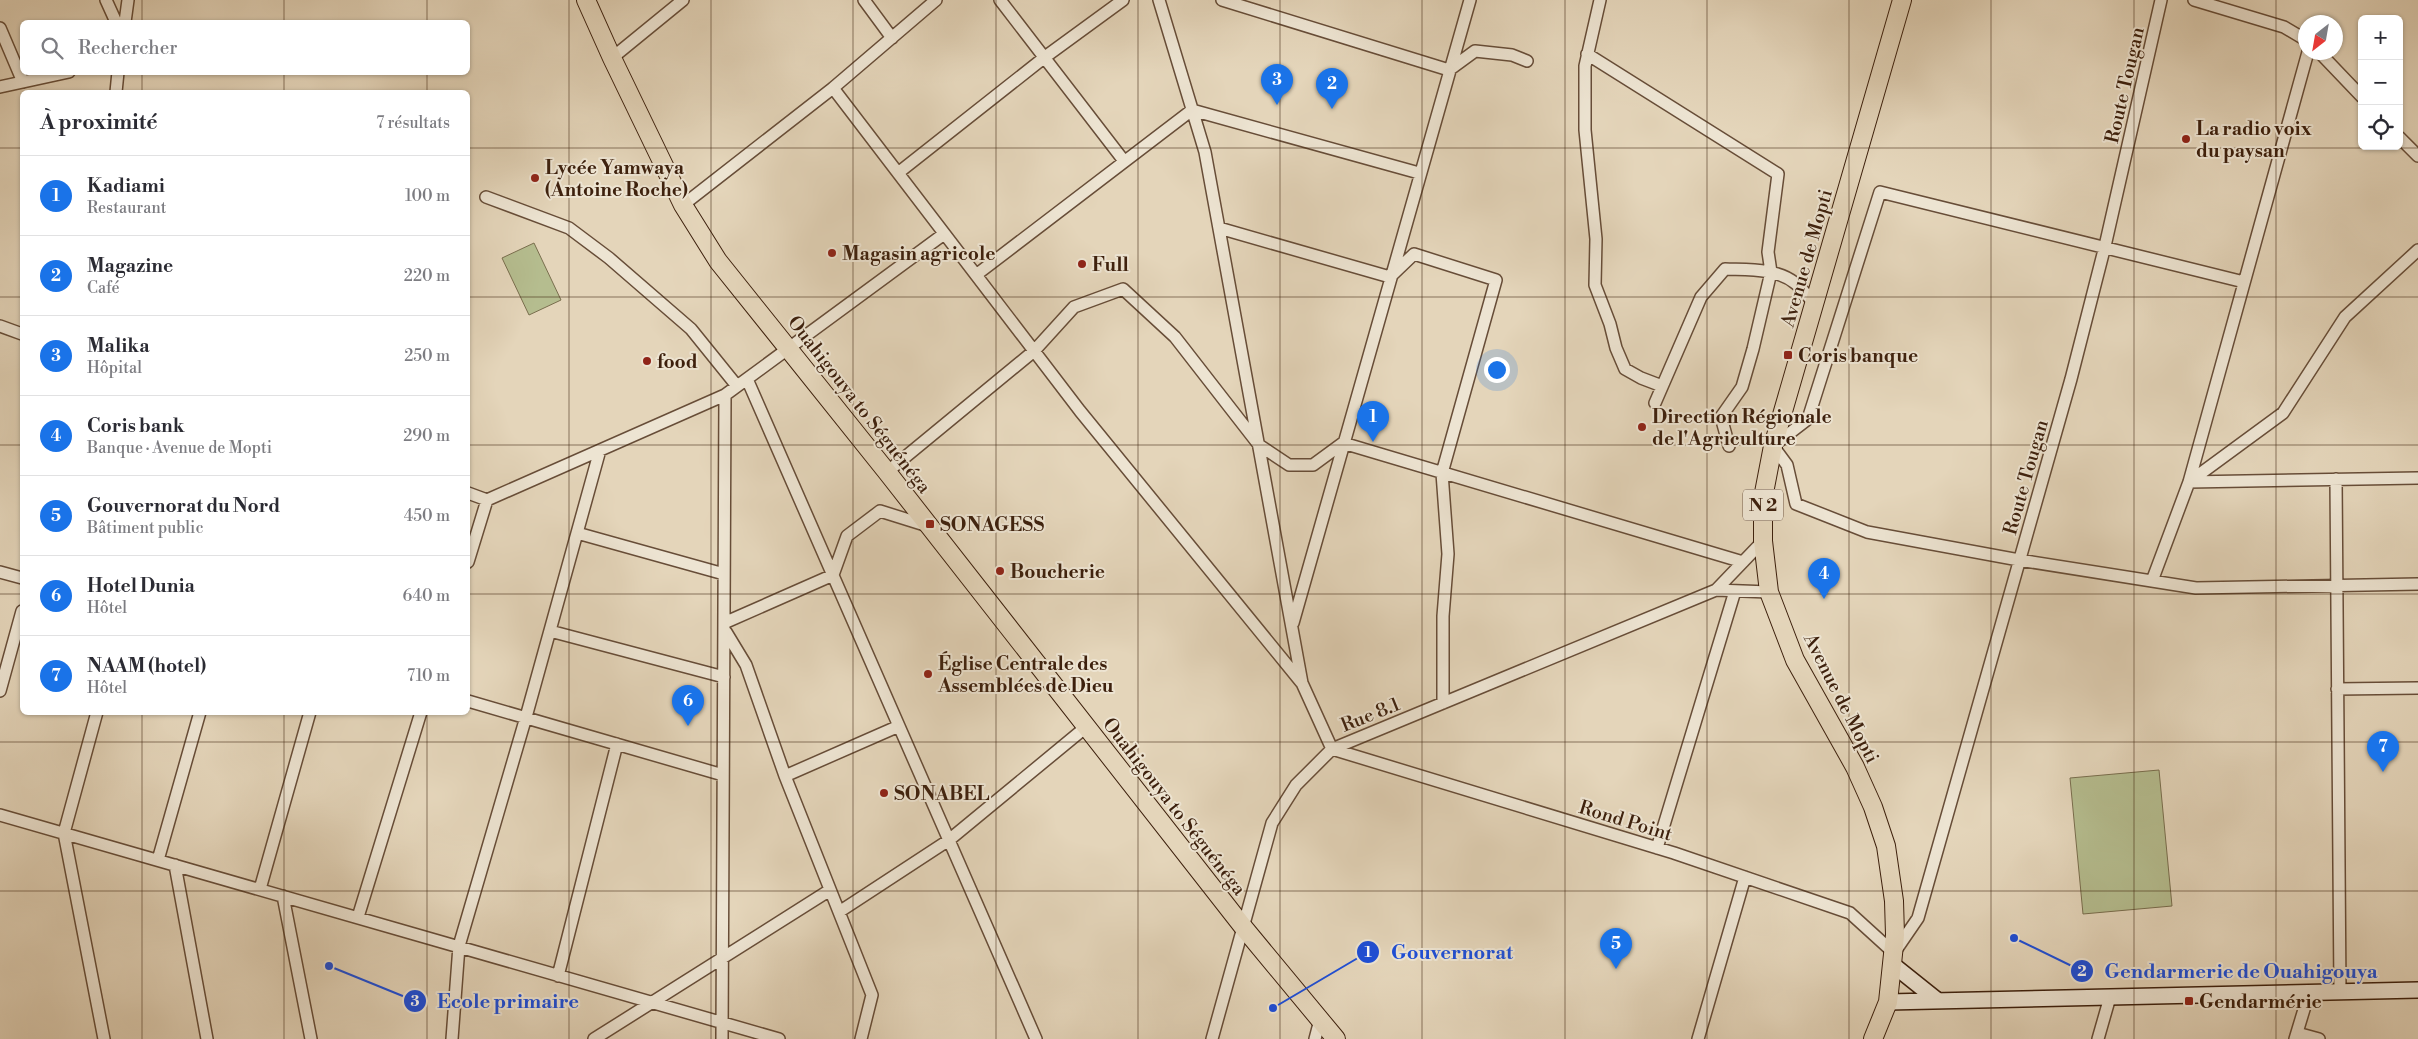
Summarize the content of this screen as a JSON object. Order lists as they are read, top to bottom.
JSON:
{
  "streets": {
    "main road": ["Avenue de Mopti", "Ouahigouya to Séguénéga", "N 2"],
    "street": ["Route Tougan", "Rue 8.1", "Rond Point"]
  },
  "crossings": [
    ["Route Tougan", "Avenue de Mopti"],
    ["Route Tougan", "Rond Point"],
    ["Avenue de Mopti", "Rue 8.1"],
    ["Avenue de Mopti", "Rond Point"],
    ["Ouahigouya to Séguénéga", "Rue 8.1"],
    ["Rue 8.1", "Rond Point"]
  ],
  "places": {
    "other": [
      "La radio voix du paysan",
      "Lycée Yamwaya (Antoine Roche)",
      "Magasin agricole",
      "Full",
      "food",
      "Direction Régionale de l'Agriculture",
      "Boucherie",
      "Église Centrale des Assemblées de Dieu",
      "SONABEL",
      "Gendarmerie de Ouahigouya",
      "Ecole primaire",
      "Gouvernorat"
    ],
    "transit": ["Coris banque", "SONAGESS", "Gendarmérie"]
  },
  "north": "bottom left",
  "page": {
    "map_buttons": ["+", "−"],
    "search": "Rechercher",
    "pins": [
      "3",
      "2",
      "1",
      "4",
      "6",
      "7",
      "5"
    ],
    "heading": ["À proximité", "7 résultats"],
    "list": [
      {
        "mark": "1",
        "name": "Kadiami",
        "note": "Restaurant",
        "value": "100 m"
      },
      {
        "mark": "2",
        "name": "Magazine",
        "note": "Café",
        "value": "220 m"
      },
      {
        "mark": "3",
        "name": "Malika",
        "note": "Hôpital",
        "value": "250 m"
      },
      {
        "mark": "4",
        "name": "Coris bank",
        "note": "Banque · Avenue de Mopti",
        "value": "290 m"
      },
      {
        "mark": "5",
        "name": "Gouvernorat du Nord",
        "note": "Bâtiment public",
        "value": "450 m"
      },
      {
        "mark": "6",
        "name": "Hotel Dunia",
        "note": "Hôtel",
        "value": "640 m"
      },
      {
        "mark": "7",
        "name": "NAAM (hotel)",
        "note": "Hôtel",
        "value": "710 m"
      }
    ]
  }
}
